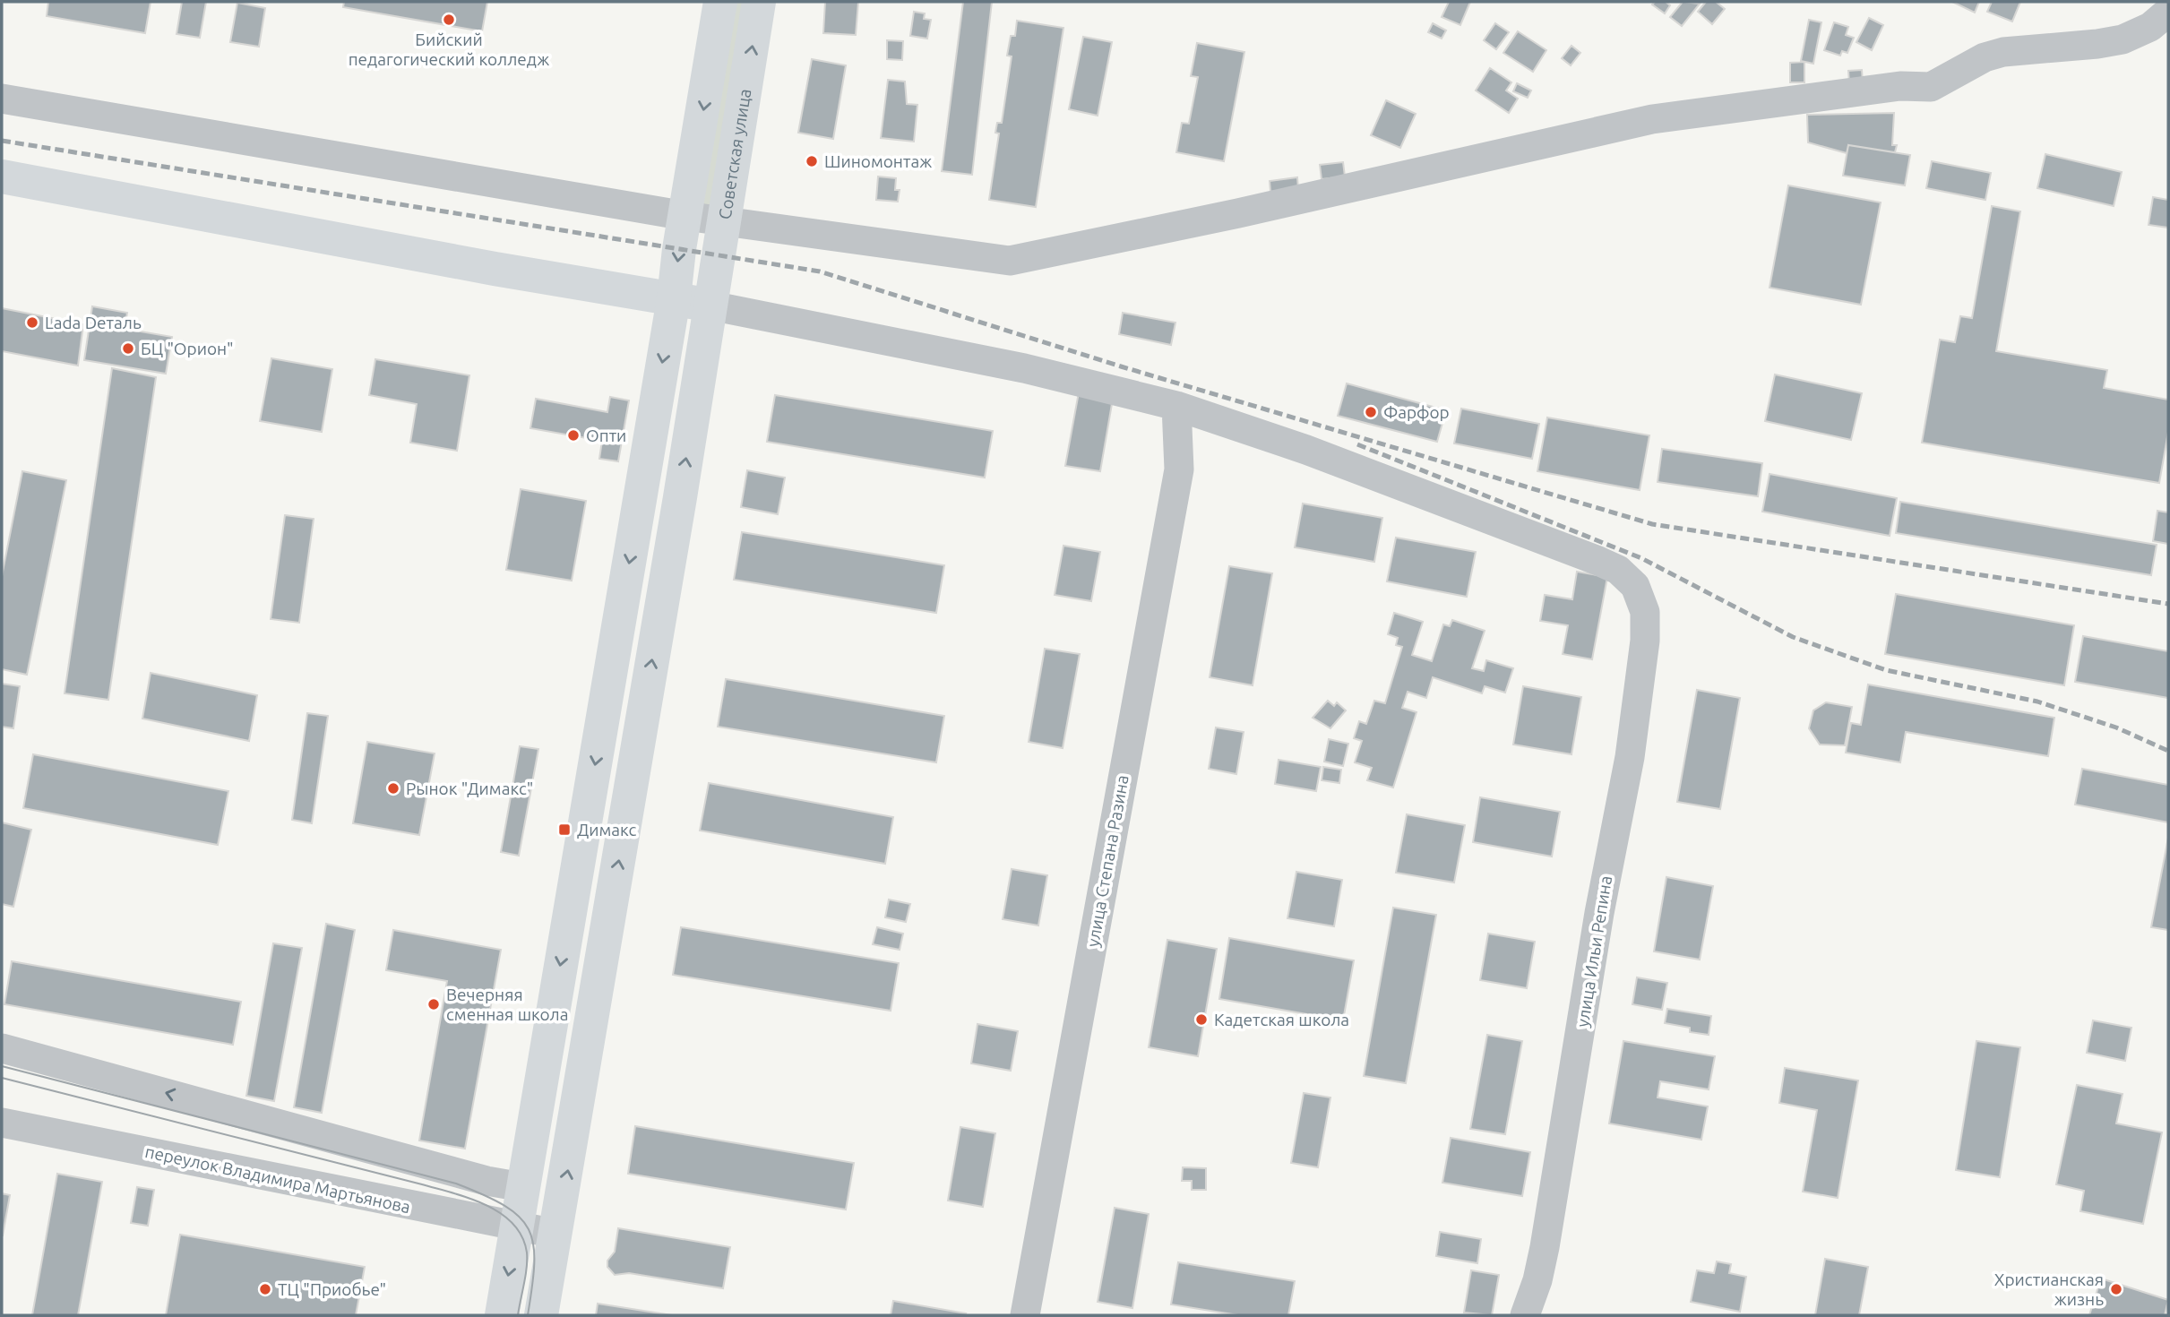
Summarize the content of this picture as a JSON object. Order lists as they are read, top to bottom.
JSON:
{
  "streets": {
    "main road": ["Советская улица"],
    "street": ["улица Степана Разина", "улица Ильи Репина", "переулок Владимира Мартьянова"]
  },
  "crossings": [
    ["Советская улица", "переулок Владимира Мартьянова"],
    ["улица Степана Разина", "улица Ильи Репина"]
  ],
  "places": {
    "other": [
      "Бийский педагогический колледж",
      "Шиномонтаж",
      "Lada Dеталь",
      "БЦ \"Орион\"",
      "Фарфор",
      "Опти",
      "Рынок \"Димакс\"",
      "Вечерняя сменная школа",
      "Кадетская школа",
      "ТЦ \"Приобье\"",
      "Христианская жизнь"
    ],
    "transit": ["Димакс"]
  }
}
